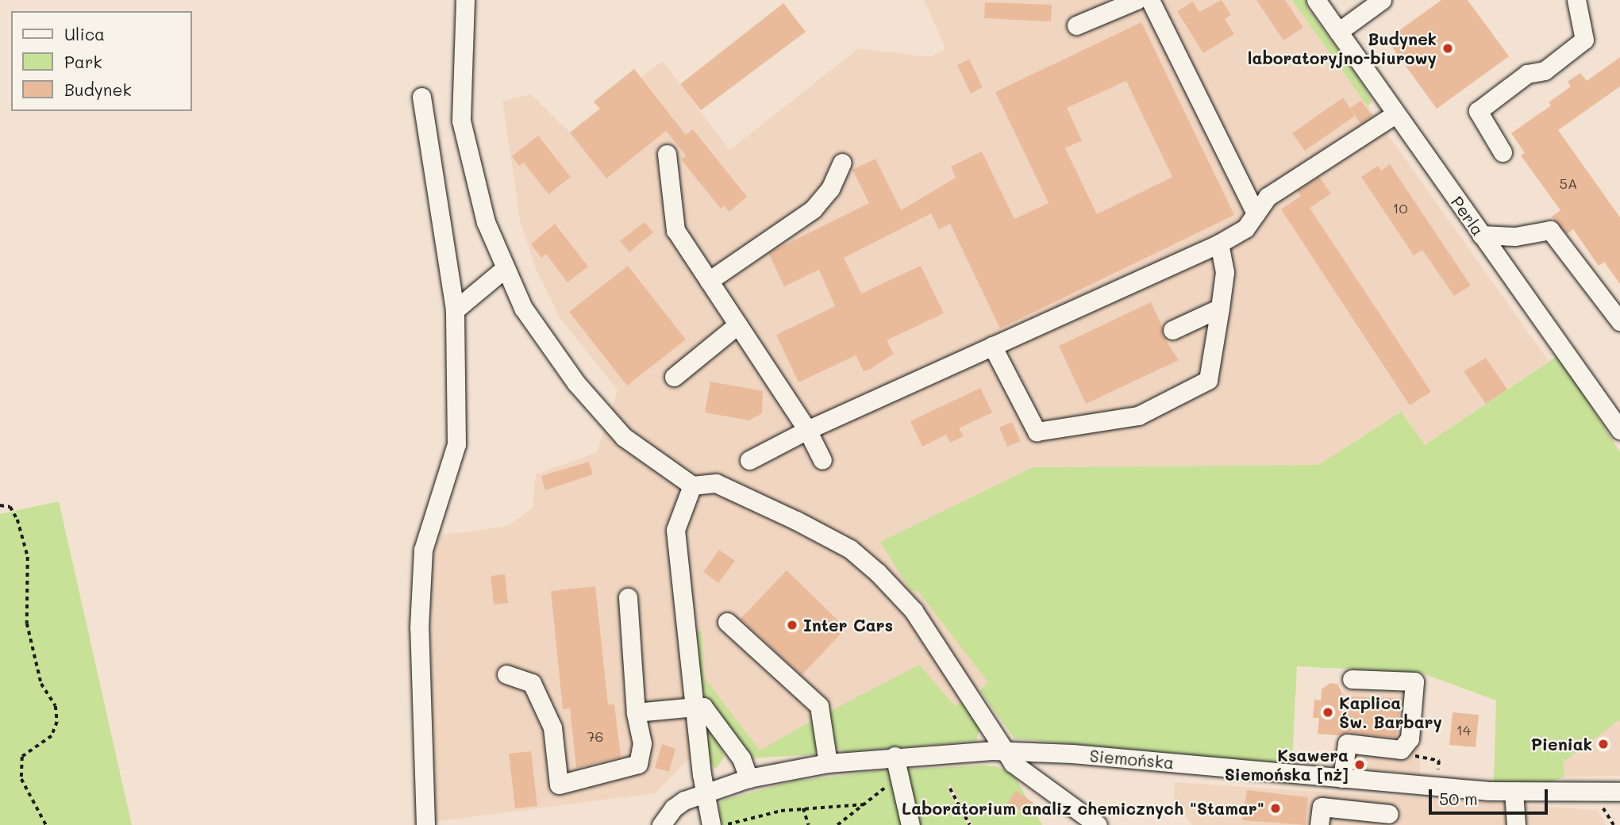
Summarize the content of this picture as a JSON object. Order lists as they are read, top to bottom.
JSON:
{
  "streets": {
    "street": ["Perla", "Siemońska"]
  },
  "places": [
    "Budynek laboratoryjno-biurowy",
    "Inter Cars",
    "Kaplica Św. Barbary",
    "Pieniak",
    "Ksawera Siemońska [nż]",
    "Laboratorium analiz chemicznych \"Stamar\""
  ],
  "house_numbers": [
    "5A",
    "10",
    "14",
    "76"
  ],
  "legend": ["Ulica", "Park", "Budynek"],
  "scale_bar": "50 m"
}
